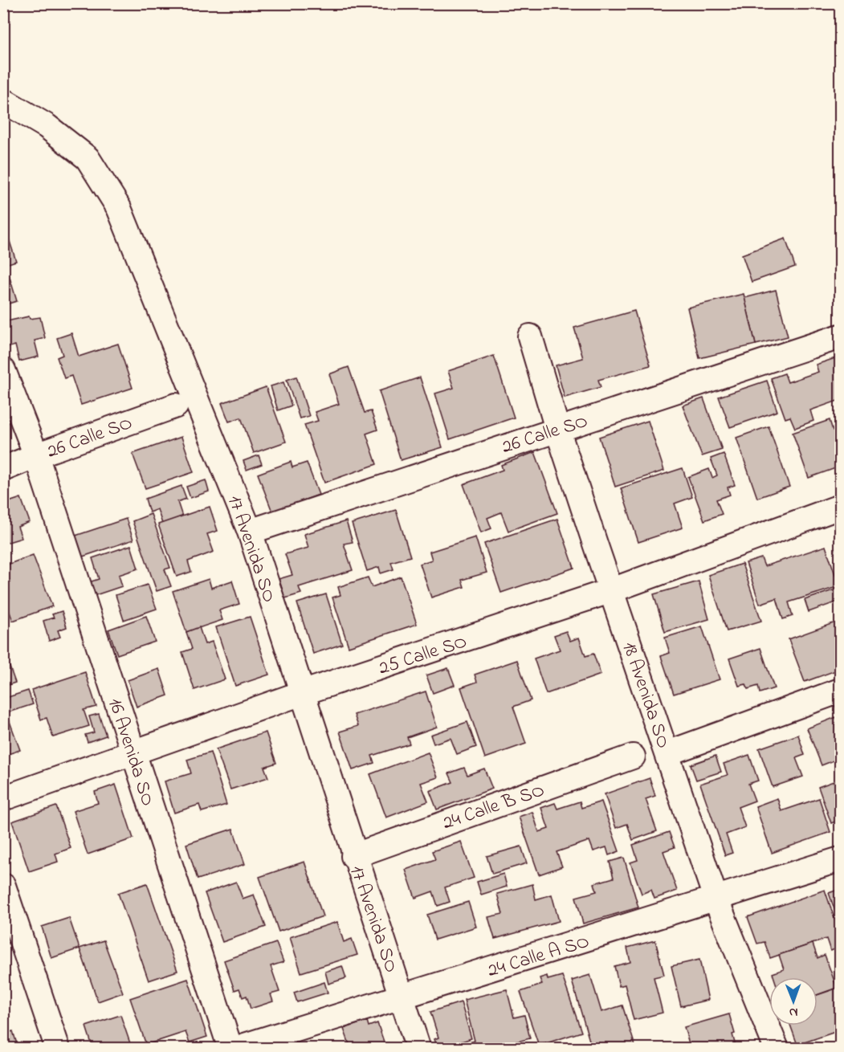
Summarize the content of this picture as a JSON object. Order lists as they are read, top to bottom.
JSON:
{
  "streets": {
    "street": [
      "26 Calle SO",
      "17 Avenida SO",
      "25 Calle SO",
      "18 Avenida SO",
      "16 Avenida SO",
      "24 Calle B SO",
      "24 Calle A SO"
    ]
  },
  "crossings": [
    ["26 Calle SO", "17 Avenida SO"],
    ["26 Calle SO", "18 Avenida SO"],
    ["26 Calle SO", "16 Avenida SO"],
    ["17 Avenida SO", "25 Calle SO"],
    ["17 Avenida SO", "24 Calle B SO"],
    ["17 Avenida SO", "24 Calle A SO"],
    ["25 Calle SO", "18 Avenida SO"],
    ["25 Calle SO", "16 Avenida SO"],
    ["18 Avenida SO", "24 Calle A SO"]
  ],
  "north": "bottom"
}
